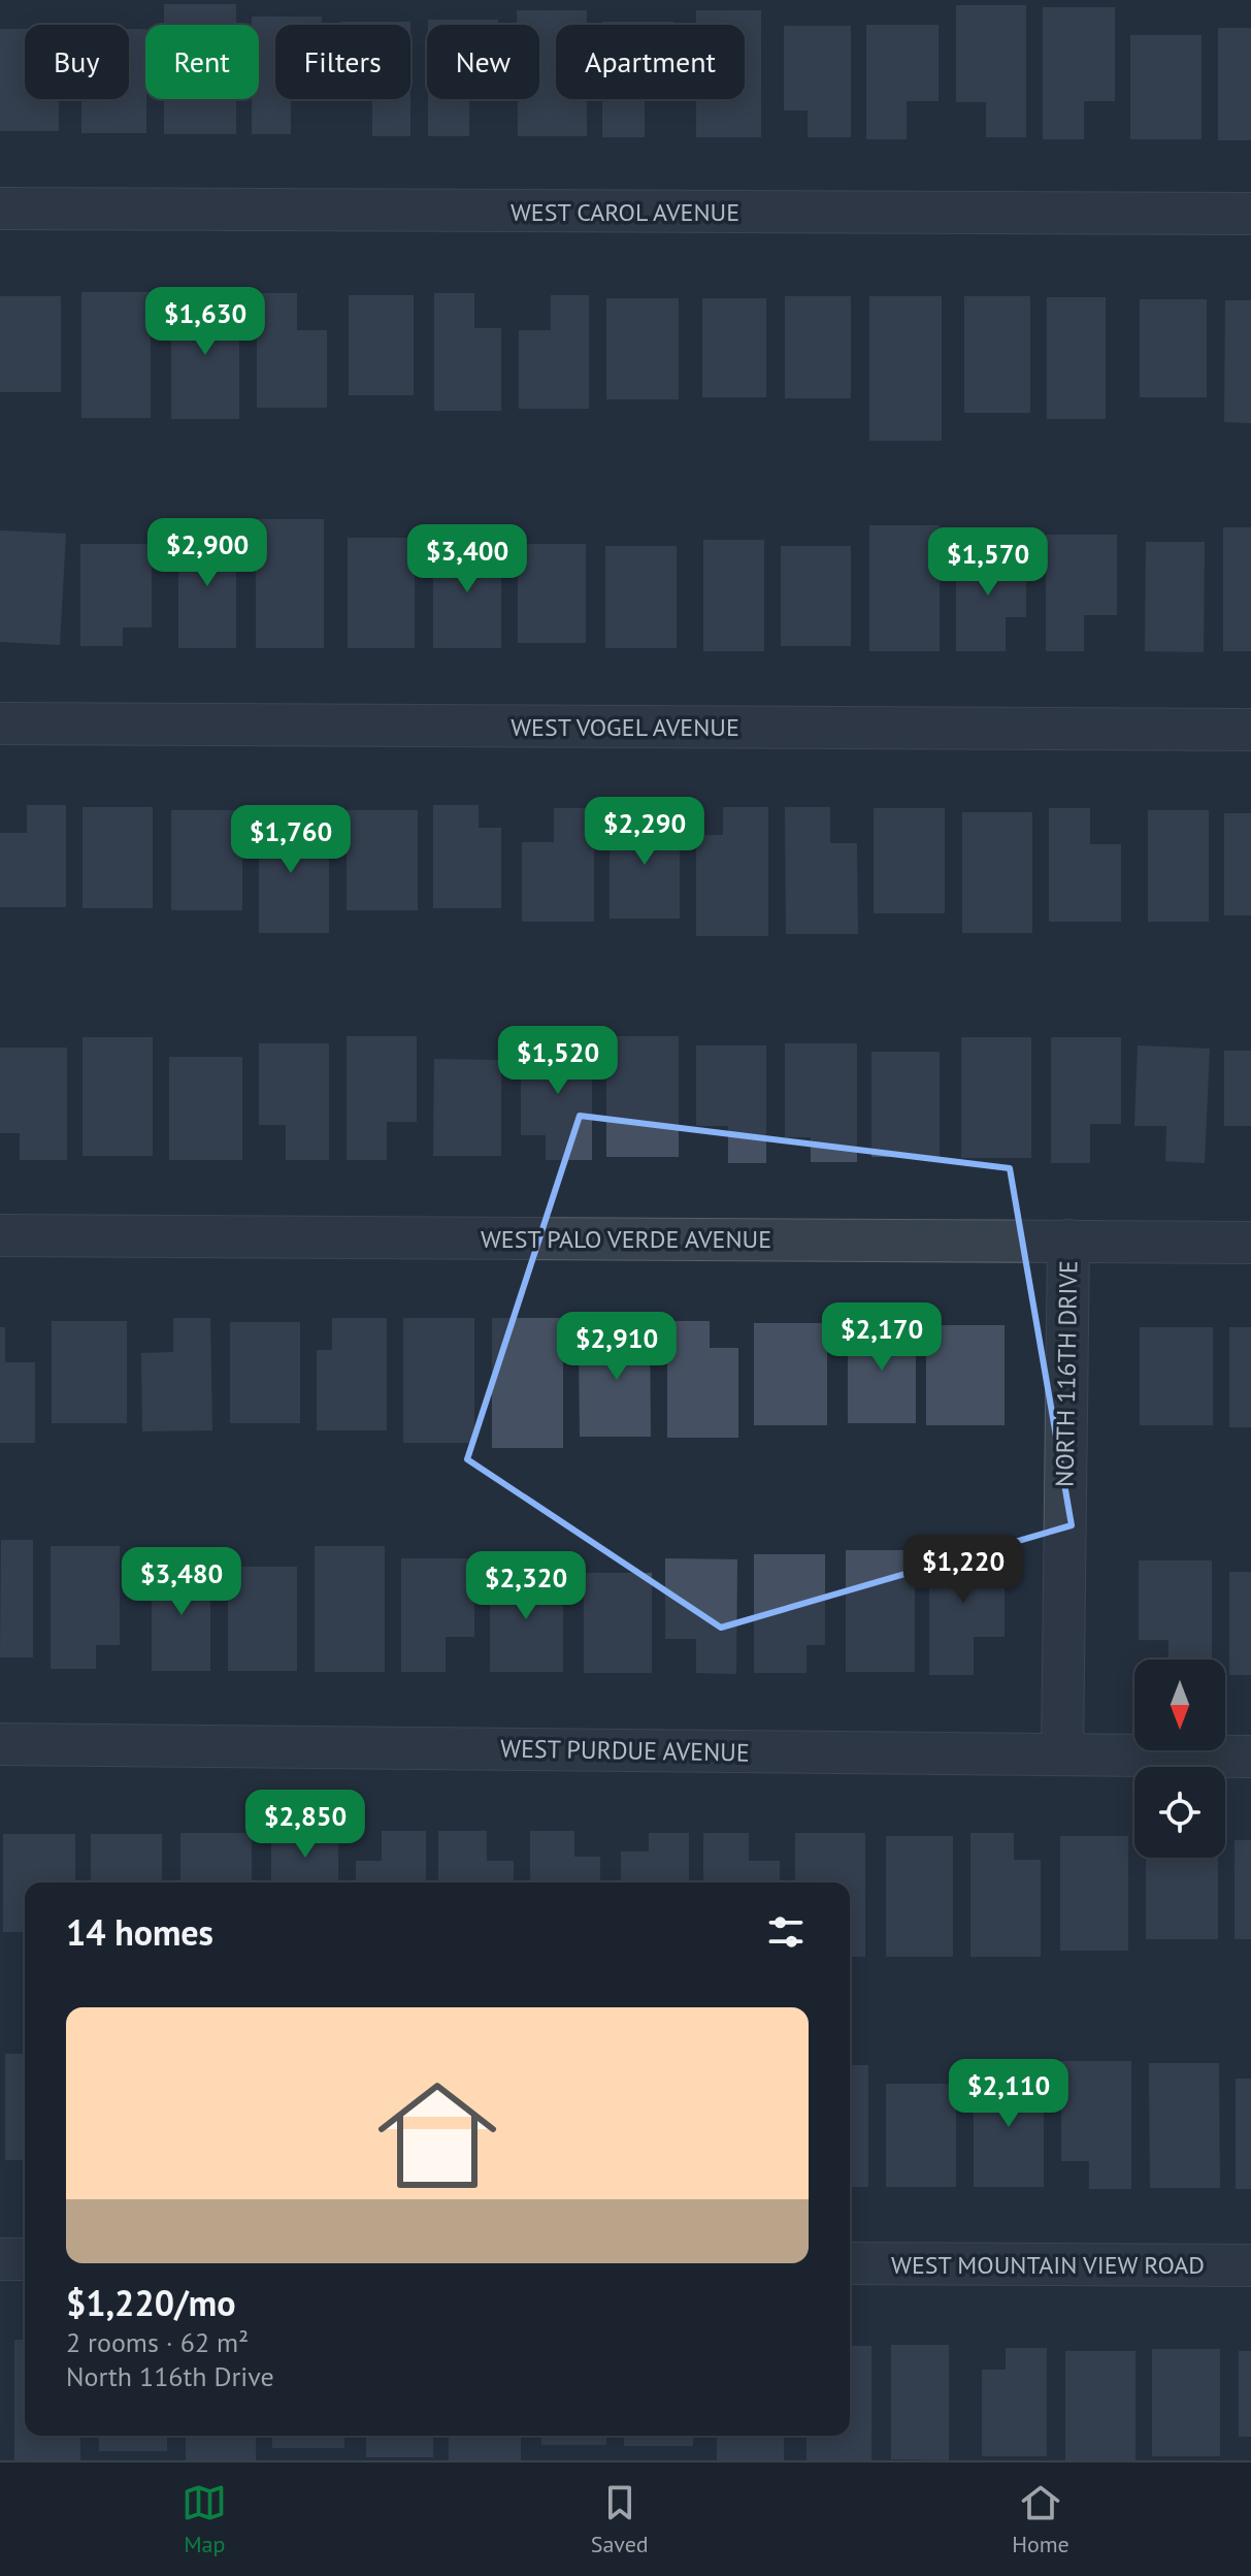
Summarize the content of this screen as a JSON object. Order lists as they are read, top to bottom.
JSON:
{
  "streets": {
    "street": [
      "WEST CAROL AVENUE",
      "WEST VOGEL AVENUE",
      "WEST PALO VERDE AVENUE",
      "NORTH 116TH DRIVE",
      "WEST PURDUE AVENUE",
      "WEST MOUNTAIN VIEW ROAD"
    ]
  },
  "crossings": [
    ["WEST PALO VERDE AVENUE", "NORTH 116TH DRIVE"],
    ["NORTH 116TH DRIVE", "WEST PURDUE AVENUE"]
  ],
  "north": "bottom",
  "page": {
    "chip": [
      "Buy",
      "Rent",
      "Filters",
      "New",
      "Apartment"
    ],
    "price": [
      "$1,630",
      "$2,900",
      "$3,400",
      "$1,570",
      "$2,290",
      "$1,760",
      "$1,520",
      "$2,170",
      "$2,910",
      "$1,220",
      "$3,480",
      "$2,320",
      "$2,850",
      "$2,110"
    ],
    "heading": "14 homes",
    "list": [
      {
        "name": "$1,220/mo",
        "note": "2 rooms · 62 m² · North 116th Drive"
      }
    ],
    "tabs": ["Map", "Saved", "Home"]
  }
}
